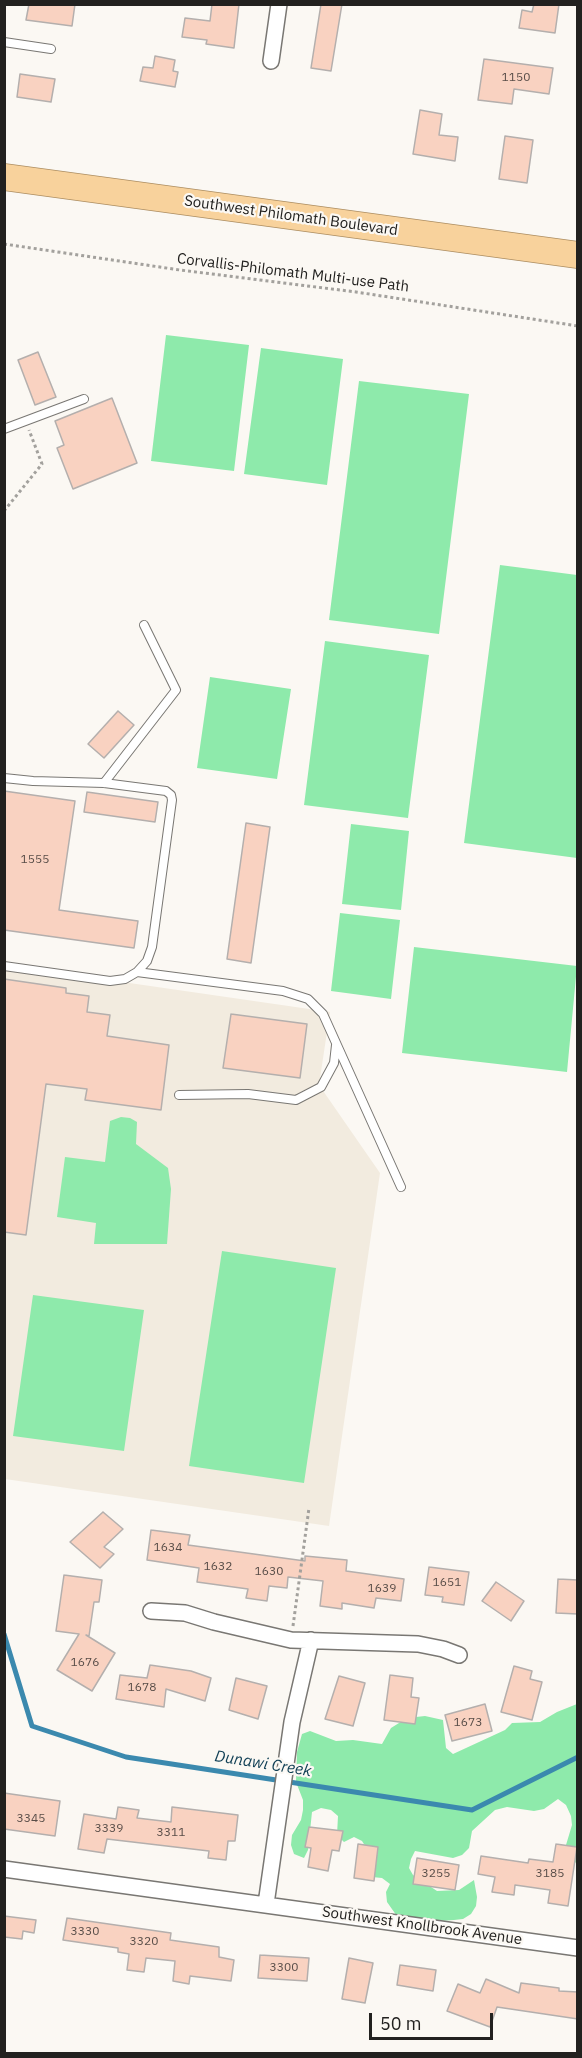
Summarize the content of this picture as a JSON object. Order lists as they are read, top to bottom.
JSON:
{
  "streets": {
    "highway": ["Southwest Philomath Boulevard"],
    "street": ["Southwest Knollbrook Avenue"],
    "path": ["Corvallis-Philomath Multi-use Path"]
  },
  "water": ["Dunawi Creek"],
  "house_numbers": [
    "1150",
    "1555",
    "1634",
    "1632",
    "1630",
    "1651",
    "1639",
    "1676",
    "1678",
    "1673",
    "3345",
    "3339",
    "3311",
    "3255",
    "3185",
    "3330",
    "3320",
    "3300"
  ],
  "scale_bar": "50 m"
}
